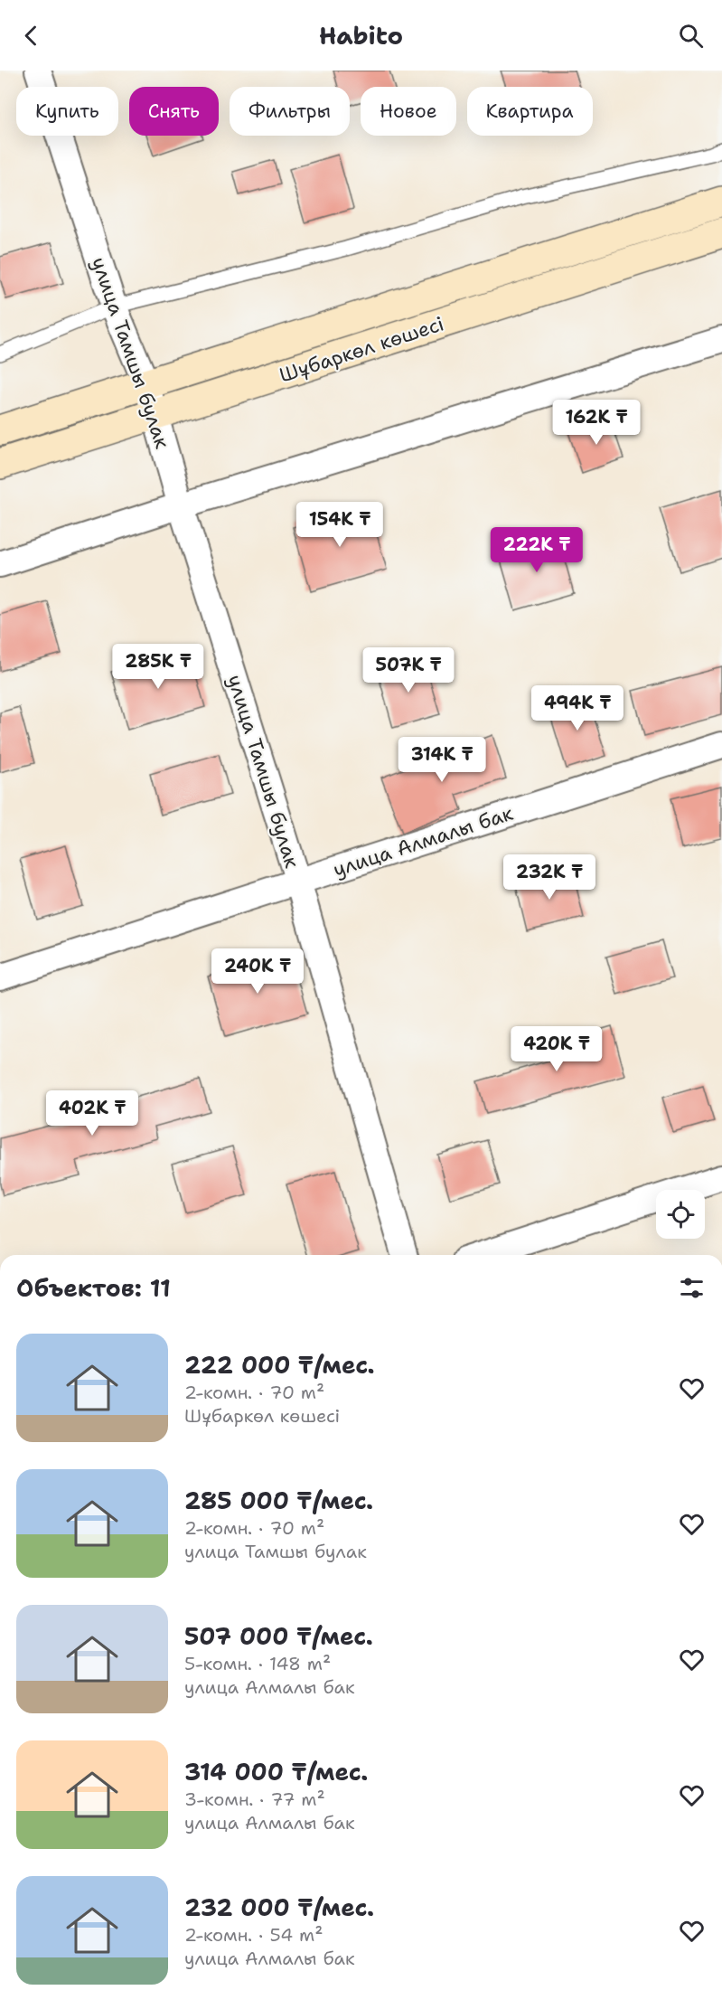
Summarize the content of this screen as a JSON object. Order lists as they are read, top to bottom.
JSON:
{
  "streets": {
    "street": ["Шұбаркөл көшесі", "улица Тамшы булак", "улица Алмалы бак"]
  },
  "crossings": [
    ["Шұбаркөл көшесі", "улица Тамшы булак"],
    ["улица Тамшы булак", "улица Алмалы бак"]
  ],
  "page": {
    "header": "Habito",
    "chip": [
      "Купить",
      "Снять",
      "Фильтры",
      "Новое",
      "Квартира"
    ],
    "price": [
      "162K ₸",
      "154K ₸",
      "222K ₸",
      "285K ₸",
      "507K ₸",
      "494K ₸",
      "314K ₸",
      "232K ₸",
      "240K ₸",
      "420K ₸",
      "402K ₸"
    ],
    "heading": "Объектов: 11",
    "list": [
      {
        "name": "222 000 ₸/мес.",
        "note": "2-комн. · 70 m² · Шұбаркөл көшесі"
      },
      {
        "name": "285 000 ₸/мес.",
        "note": "2-комн. · 70 m² · улица Тамшы булак"
      },
      {
        "name": "507 000 ₸/мес.",
        "note": "5-комн. · 148 m² · улица Алмалы бак"
      },
      {
        "name": "314 000 ₸/мес.",
        "note": "3-комн. · 77 m² · улица Алмалы бак"
      },
      {
        "name": "232 000 ₸/мес.",
        "note": "2-комн. · 54 m² · улица Алмалы бак"
      }
    ]
  }
}
